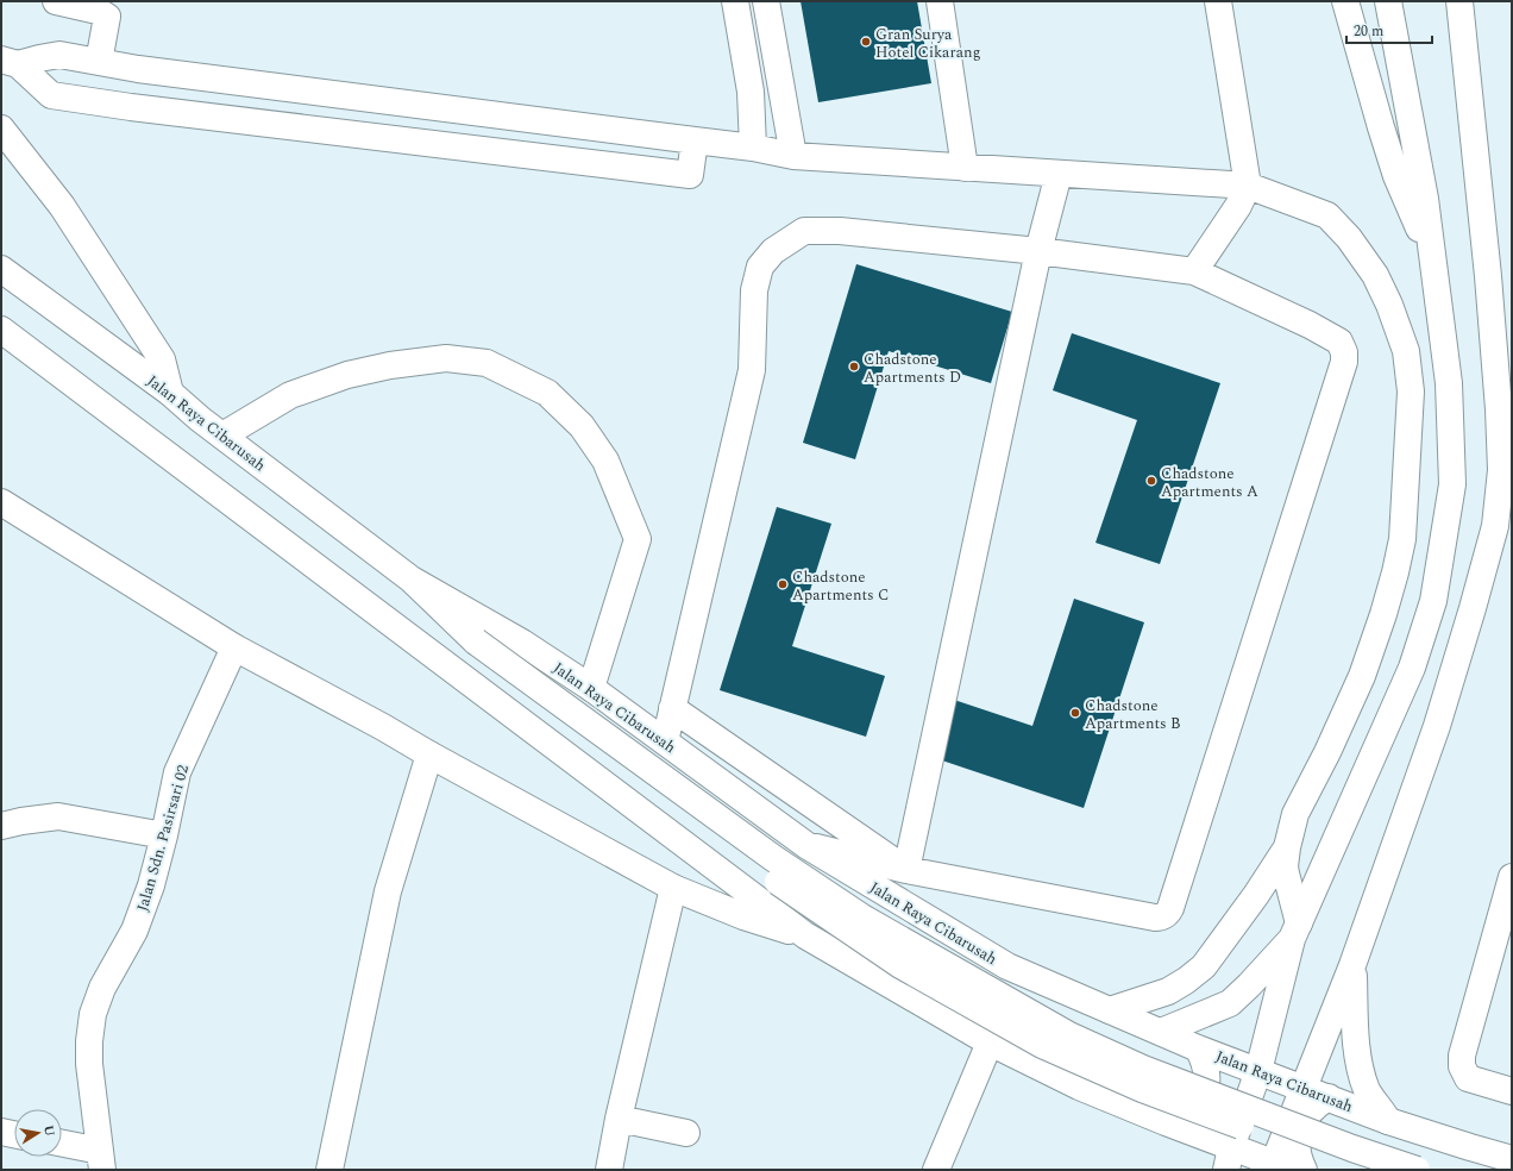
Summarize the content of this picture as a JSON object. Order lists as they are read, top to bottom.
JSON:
{
  "streets": {
    "main road": ["Jalan Raya Cibarusah", "Jalan Sdn. Pasirsari 02"]
  },
  "places": [
    "Gran Surya Hotel Cikarang",
    "Chadstone Apartments D",
    "Chadstone Apartments A",
    "Chadstone Apartments C",
    "Chadstone Apartments B"
  ],
  "scale_bar": "20 m",
  "north": "right"
}
